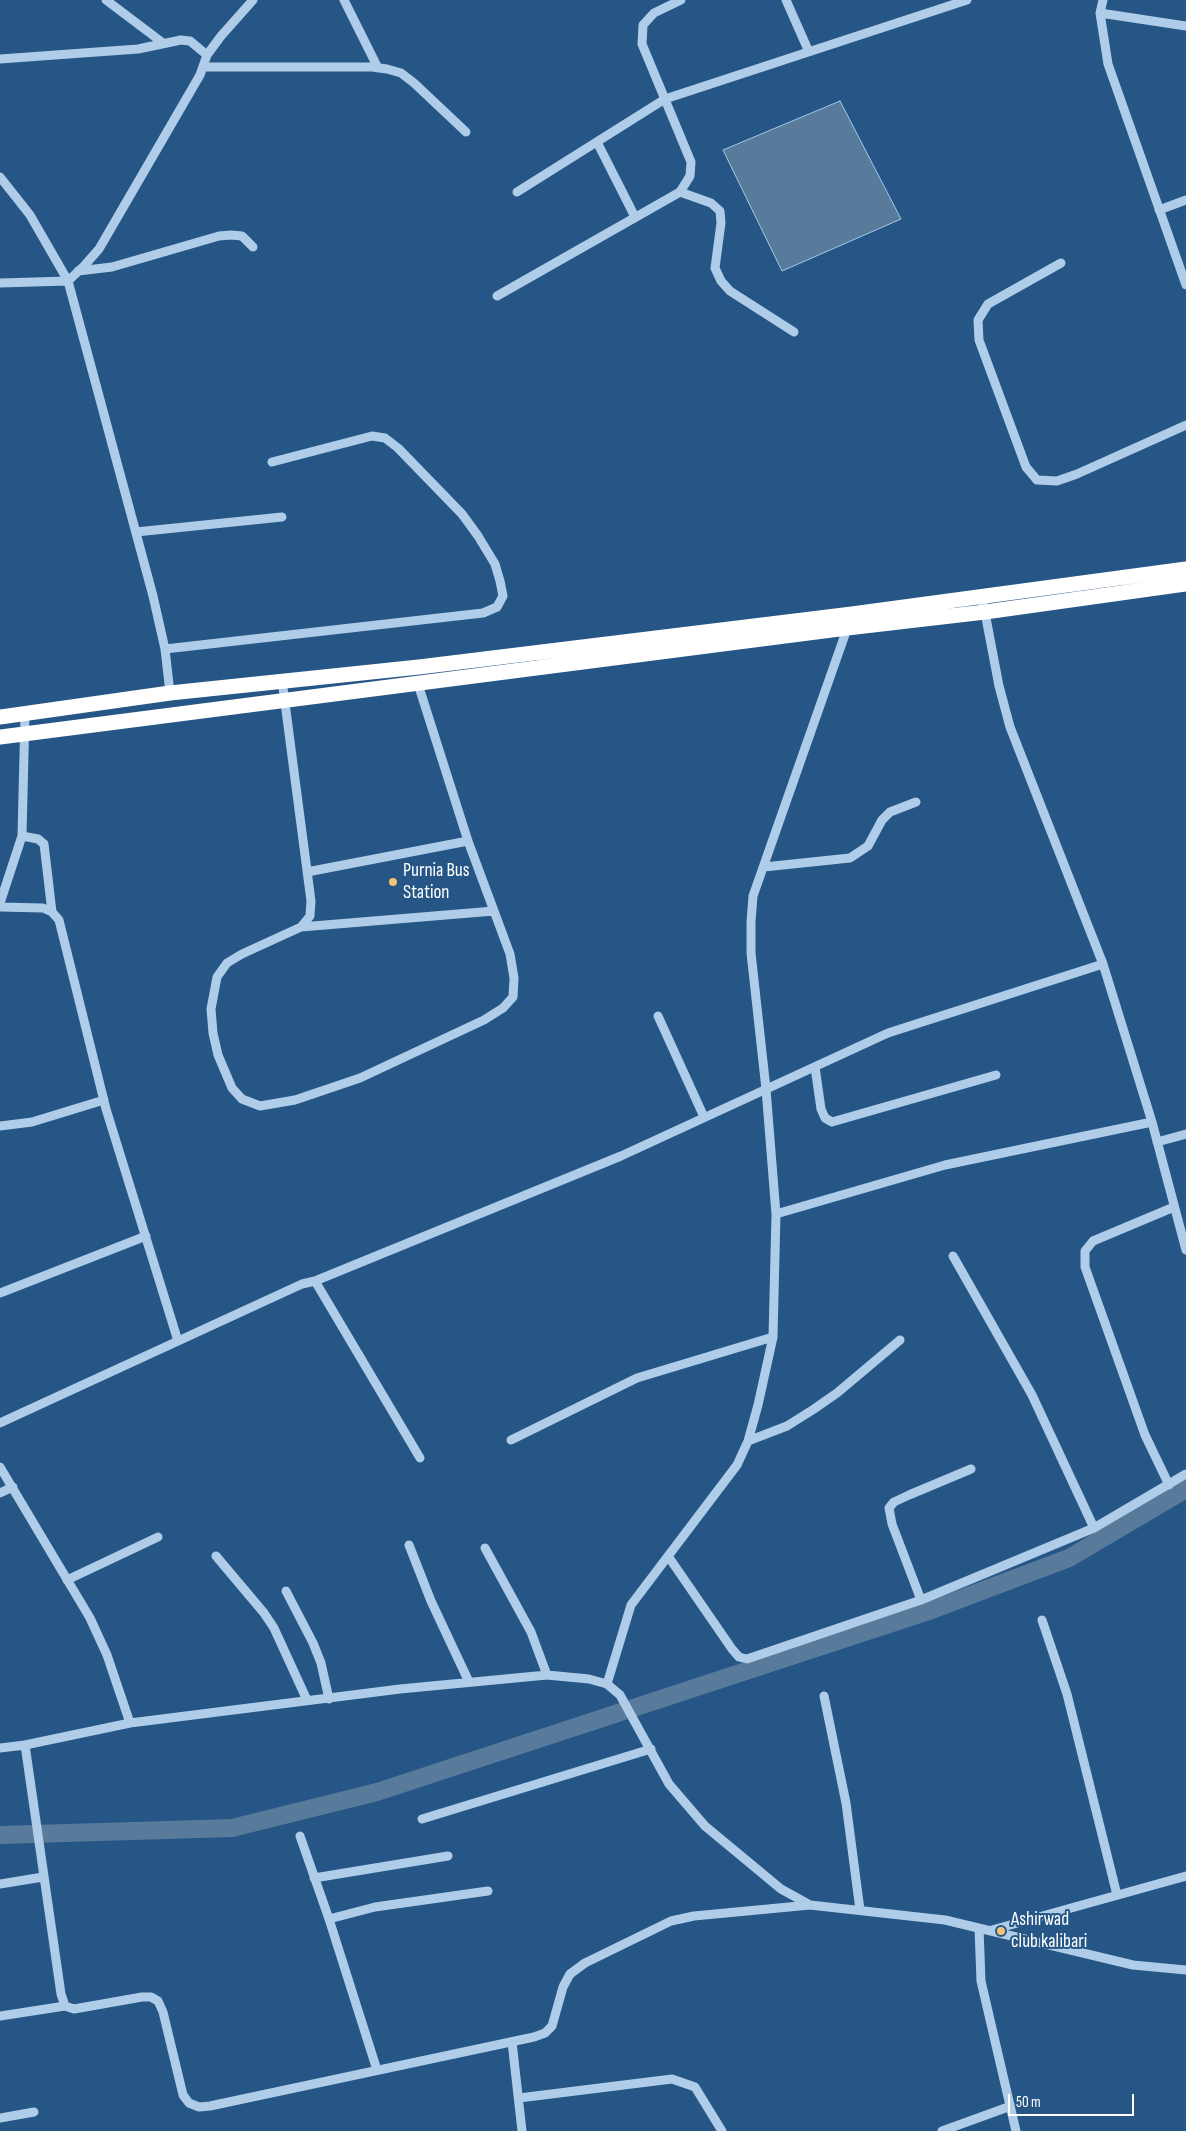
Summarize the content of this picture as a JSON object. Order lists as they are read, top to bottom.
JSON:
{
  "places": ["Purnia Bus Station", "Ashirwad club kalibari"],
  "scale_bar": "50 m"
}
